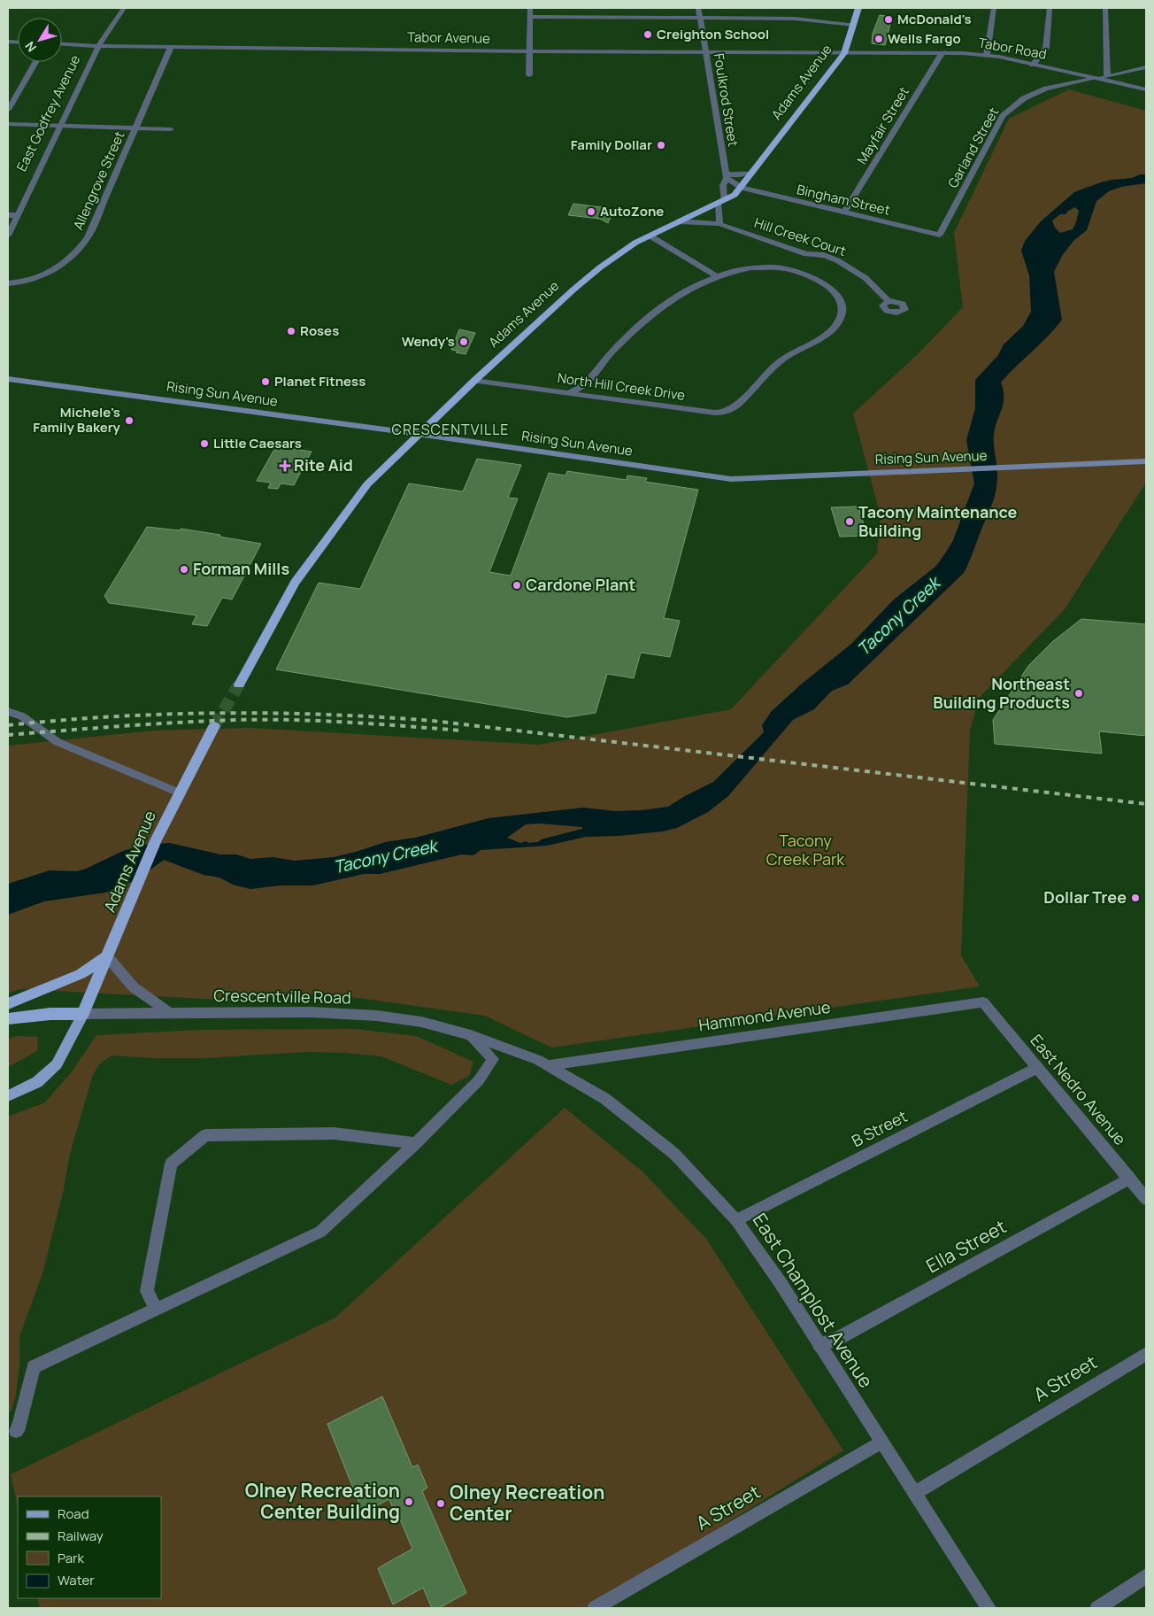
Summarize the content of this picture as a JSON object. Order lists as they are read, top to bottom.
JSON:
{
  "streets": {
    "highway": ["Adams Avenue", "Crescentville Road"],
    "main road": ["Rising Sun Avenue"],
    "street": [
      "Tabor Avenue",
      "Tabor Road",
      "Foulkrod Street",
      "East Godfrey Avenue",
      "Mayfair Street",
      "Garland Street",
      "Allengrove Street",
      "Bingham Street",
      "Hill Creek Court",
      "North Hill Creek Drive",
      "Hammond Avenue",
      "East Nedro Avenue",
      "B Street",
      "Ella Street",
      "East Champlost Avenue",
      "A Street"
    ]
  },
  "crossings": [
    ["Tabor Avenue", "Tabor Road"],
    ["Tabor Avenue", "Adams Avenue"],
    ["Tabor Avenue", "Foulkrod Street"],
    ["Tabor Avenue", "East Godfrey Avenue"],
    ["Tabor Avenue", "Allengrove Street"],
    ["Tabor Road", "Adams Avenue"],
    ["Tabor Road", "Mayfair Street"],
    ["Tabor Road", "Garland Street"],
    ["Adams Avenue", "Foulkrod Street"],
    ["Adams Avenue", "Bingham Street"],
    ["Adams Avenue", "Hill Creek Court"],
    ["Adams Avenue", "North Hill Creek Drive"],
    ["Adams Avenue", "Rising Sun Avenue"],
    ["Adams Avenue", "Crescentville Road"],
    ["Mayfair Street", "Bingham Street"],
    ["Garland Street", "Bingham Street"],
    ["Crescentville Road", "Hammond Avenue"],
    ["Crescentville Road", "East Champlost Avenue"],
    ["Hammond Avenue", "East Nedro Avenue"],
    ["Hammond Avenue", "East Champlost Avenue"],
    ["East Nedro Avenue", "B Street"],
    ["East Nedro Avenue", "Ella Street"],
    ["B Street", "East Champlost Avenue"],
    ["Ella Street", "East Champlost Avenue"],
    ["East Champlost Avenue", "A Street"]
  ],
  "districts": ["CRESCENTVILLE"],
  "water": ["Tacony Creek"],
  "parks": ["Tacony Creek Park"],
  "places": {
    "other": [
      "McDonald's",
      "Creighton School",
      "Wells Fargo",
      "Family Dollar",
      "AutoZone",
      "Roses",
      "Wendy's",
      "Planet Fitness",
      "Michele's Family Bakery",
      "Little Caesars",
      "Tacony Maintenance Building",
      "Forman Mills",
      "Cardone Plant",
      "Northeast Building Products",
      "Dollar Tree",
      "Olney Recreation Center Building",
      "Olney Recreation Center"
    ],
    "health": ["Rite Aid"]
  },
  "legend": [
    "Road",
    "Railway",
    "Park",
    "Water"
  ],
  "north": "bottom left"
}
